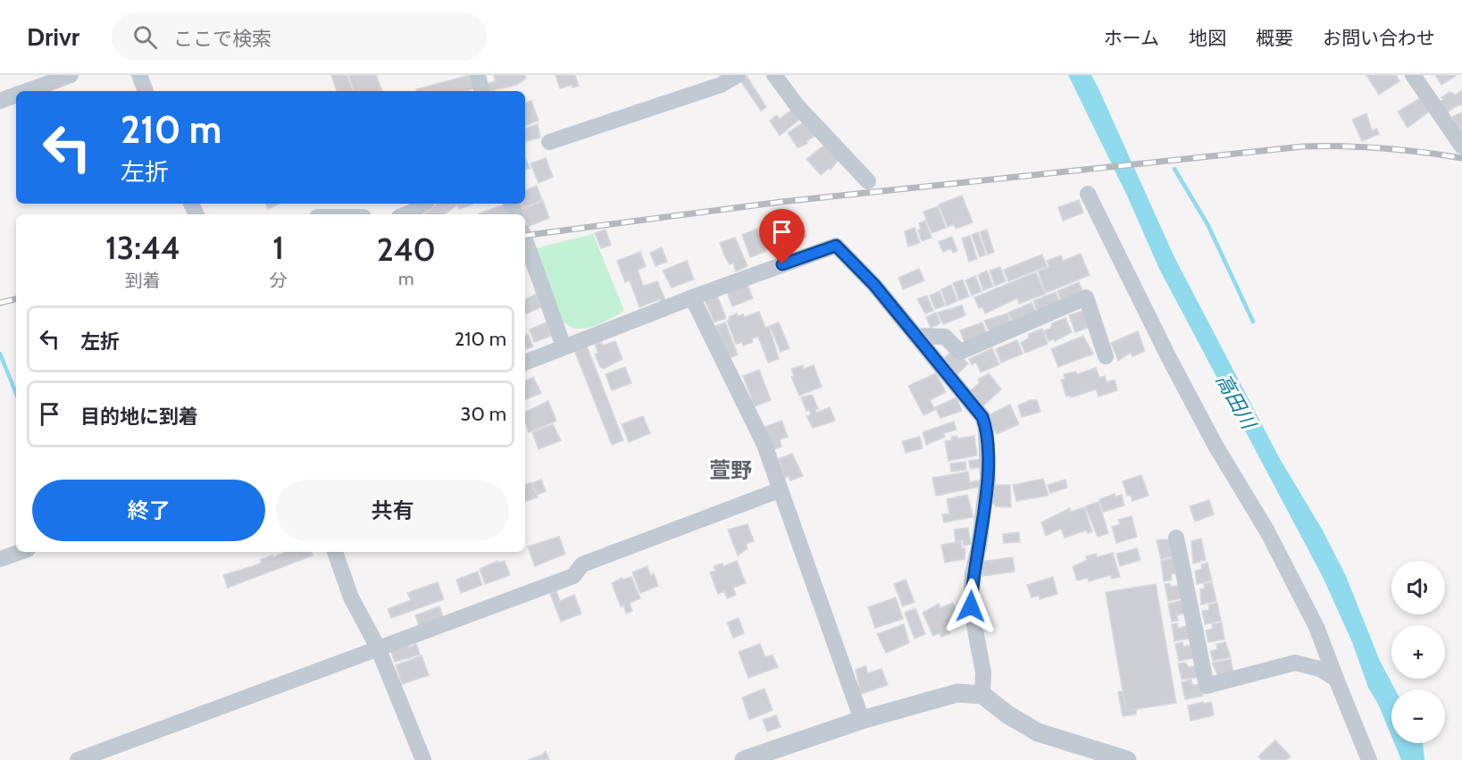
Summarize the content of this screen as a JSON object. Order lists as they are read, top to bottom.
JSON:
{
  "districts": ["萱野"],
  "water": ["高田川"],
  "page": {
    "header": "Drivr",
    "search": "ここで検索",
    "nav": [
      "ホーム",
      "地図",
      "概要",
      "お問い合わせ"
    ],
    "turn": ["210 m", "左折"],
    "eta": [
      "13:44",
      "到着",
      "1",
      "分",
      "240",
      "m"
    ],
    "list": [
      {
        "name": "左折",
        "value": "210 m"
      },
      {
        "name": "目的地に到着",
        "value": "30 m"
      }
    ],
    "buttons": ["終了", "共有"],
    "map_buttons": ["+", "−"]
  }
}
